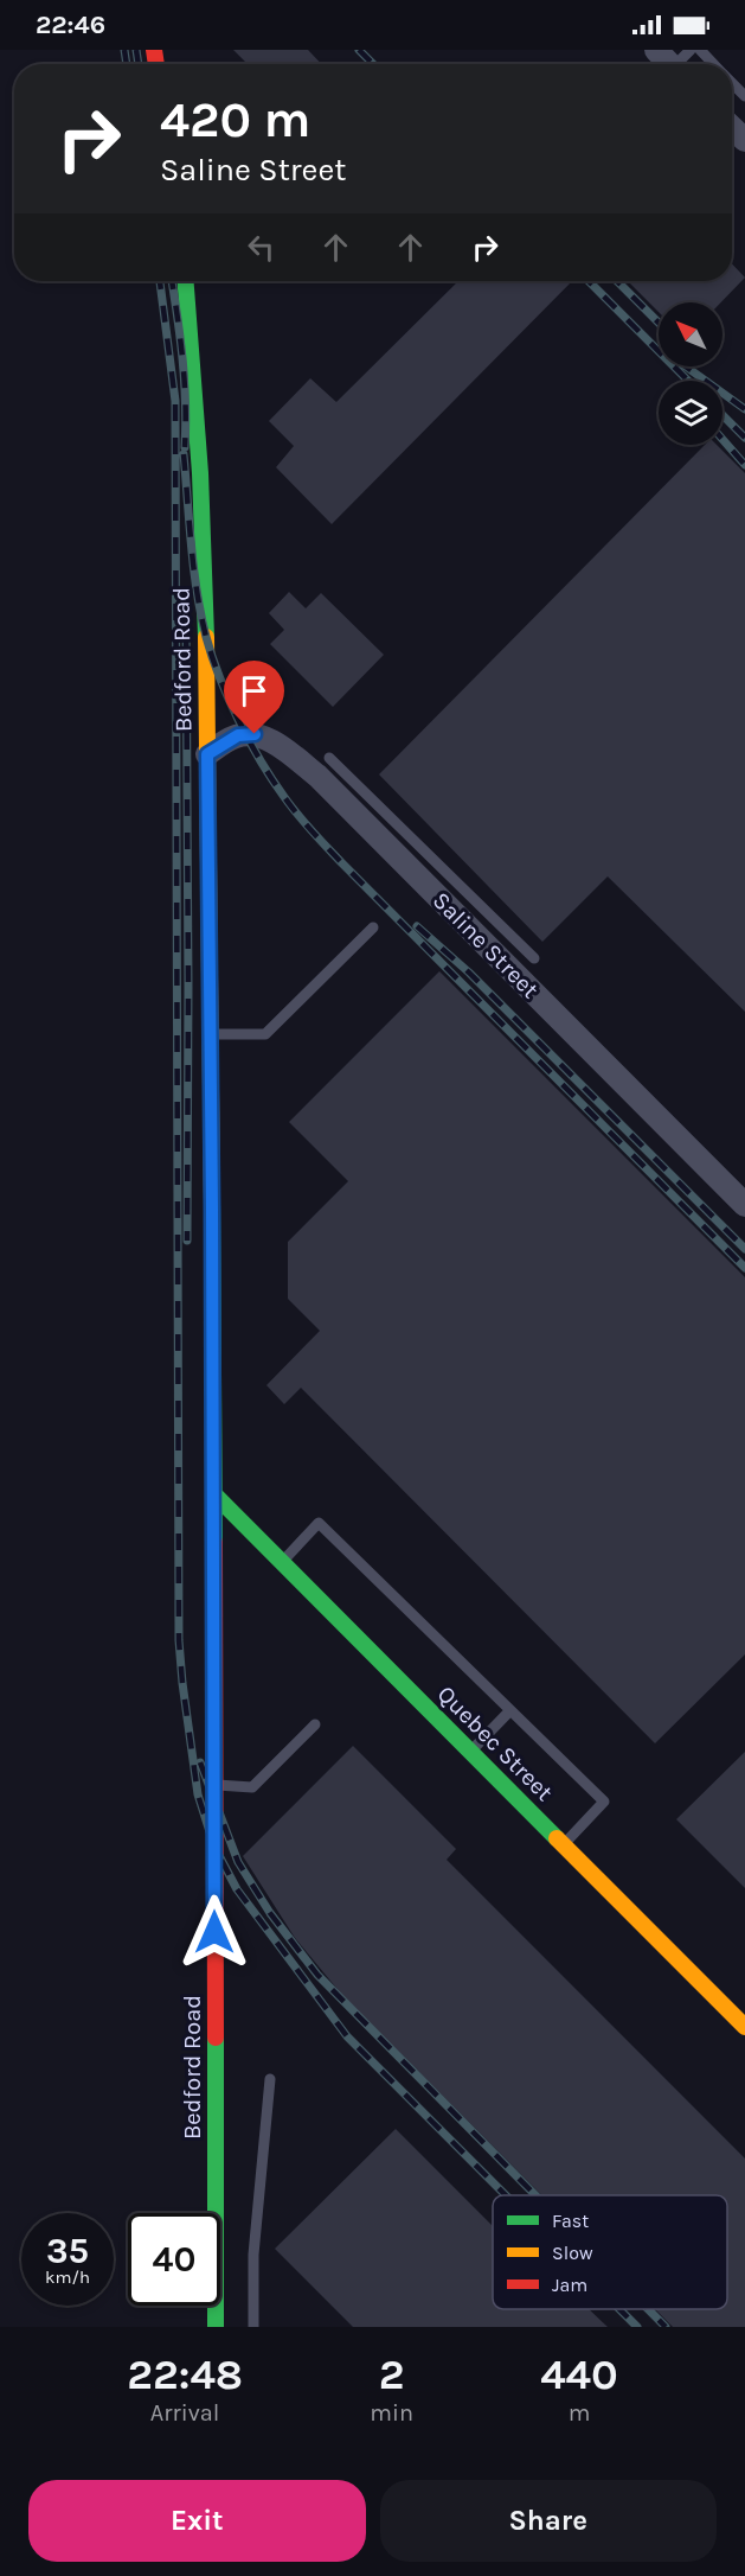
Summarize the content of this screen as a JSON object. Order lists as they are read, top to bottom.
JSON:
{
  "streets": {
    "street": ["Bedford Road", "Saline Street", "Quebec Street"]
  },
  "crossings": [
    ["Bedford Road", "Saline Street"],
    ["Bedford Road", "Quebec Street"]
  ],
  "legend": ["Fast", "Slow", "Jam"],
  "north": "top left",
  "page": {
    "status": "22:46",
    "turn": ["420 m", "Saline Street"],
    "speed": "35 km/h",
    "limit": "40",
    "eta": [
      "22:48",
      "Arrival",
      "2",
      "min",
      "440",
      "m"
    ],
    "buttons": ["Exit", "Share"]
  }
}
